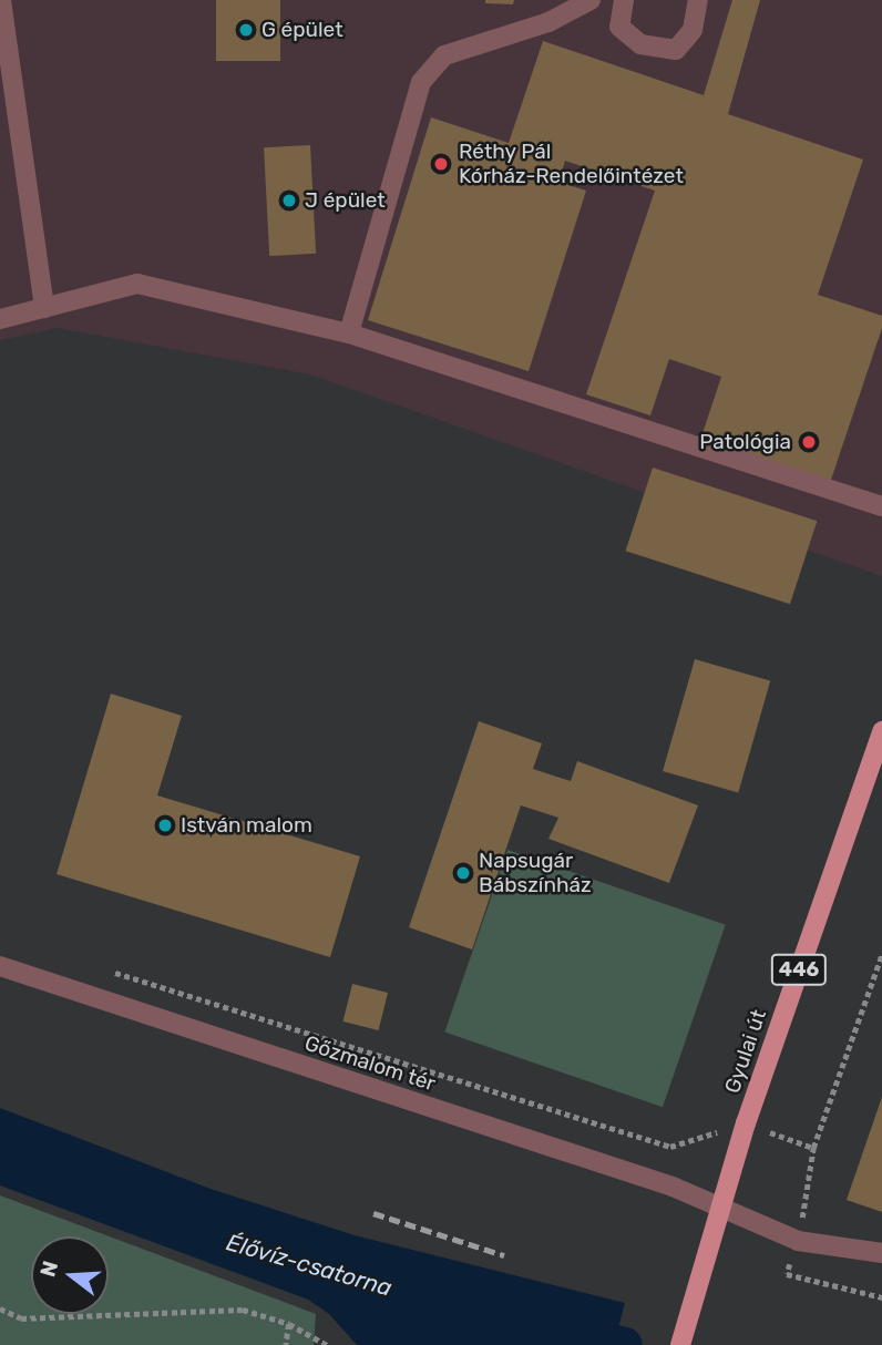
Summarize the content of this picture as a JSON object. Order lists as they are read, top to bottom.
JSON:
{
  "streets": {
    "main road": ["446", "Gyulai út"],
    "street": ["Gőzmalom tér"]
  },
  "crossings": [
    ["Gyulai út", "Gőzmalom tér"]
  ],
  "water": ["Élővíz-csatorna"],
  "places": [
    "G épület",
    "Réthy Pál Kórház-Rendelőintézet",
    "J épület",
    "Patológia",
    "István malom",
    "Napsugár Bábszínház"
  ],
  "north": "left"
}
